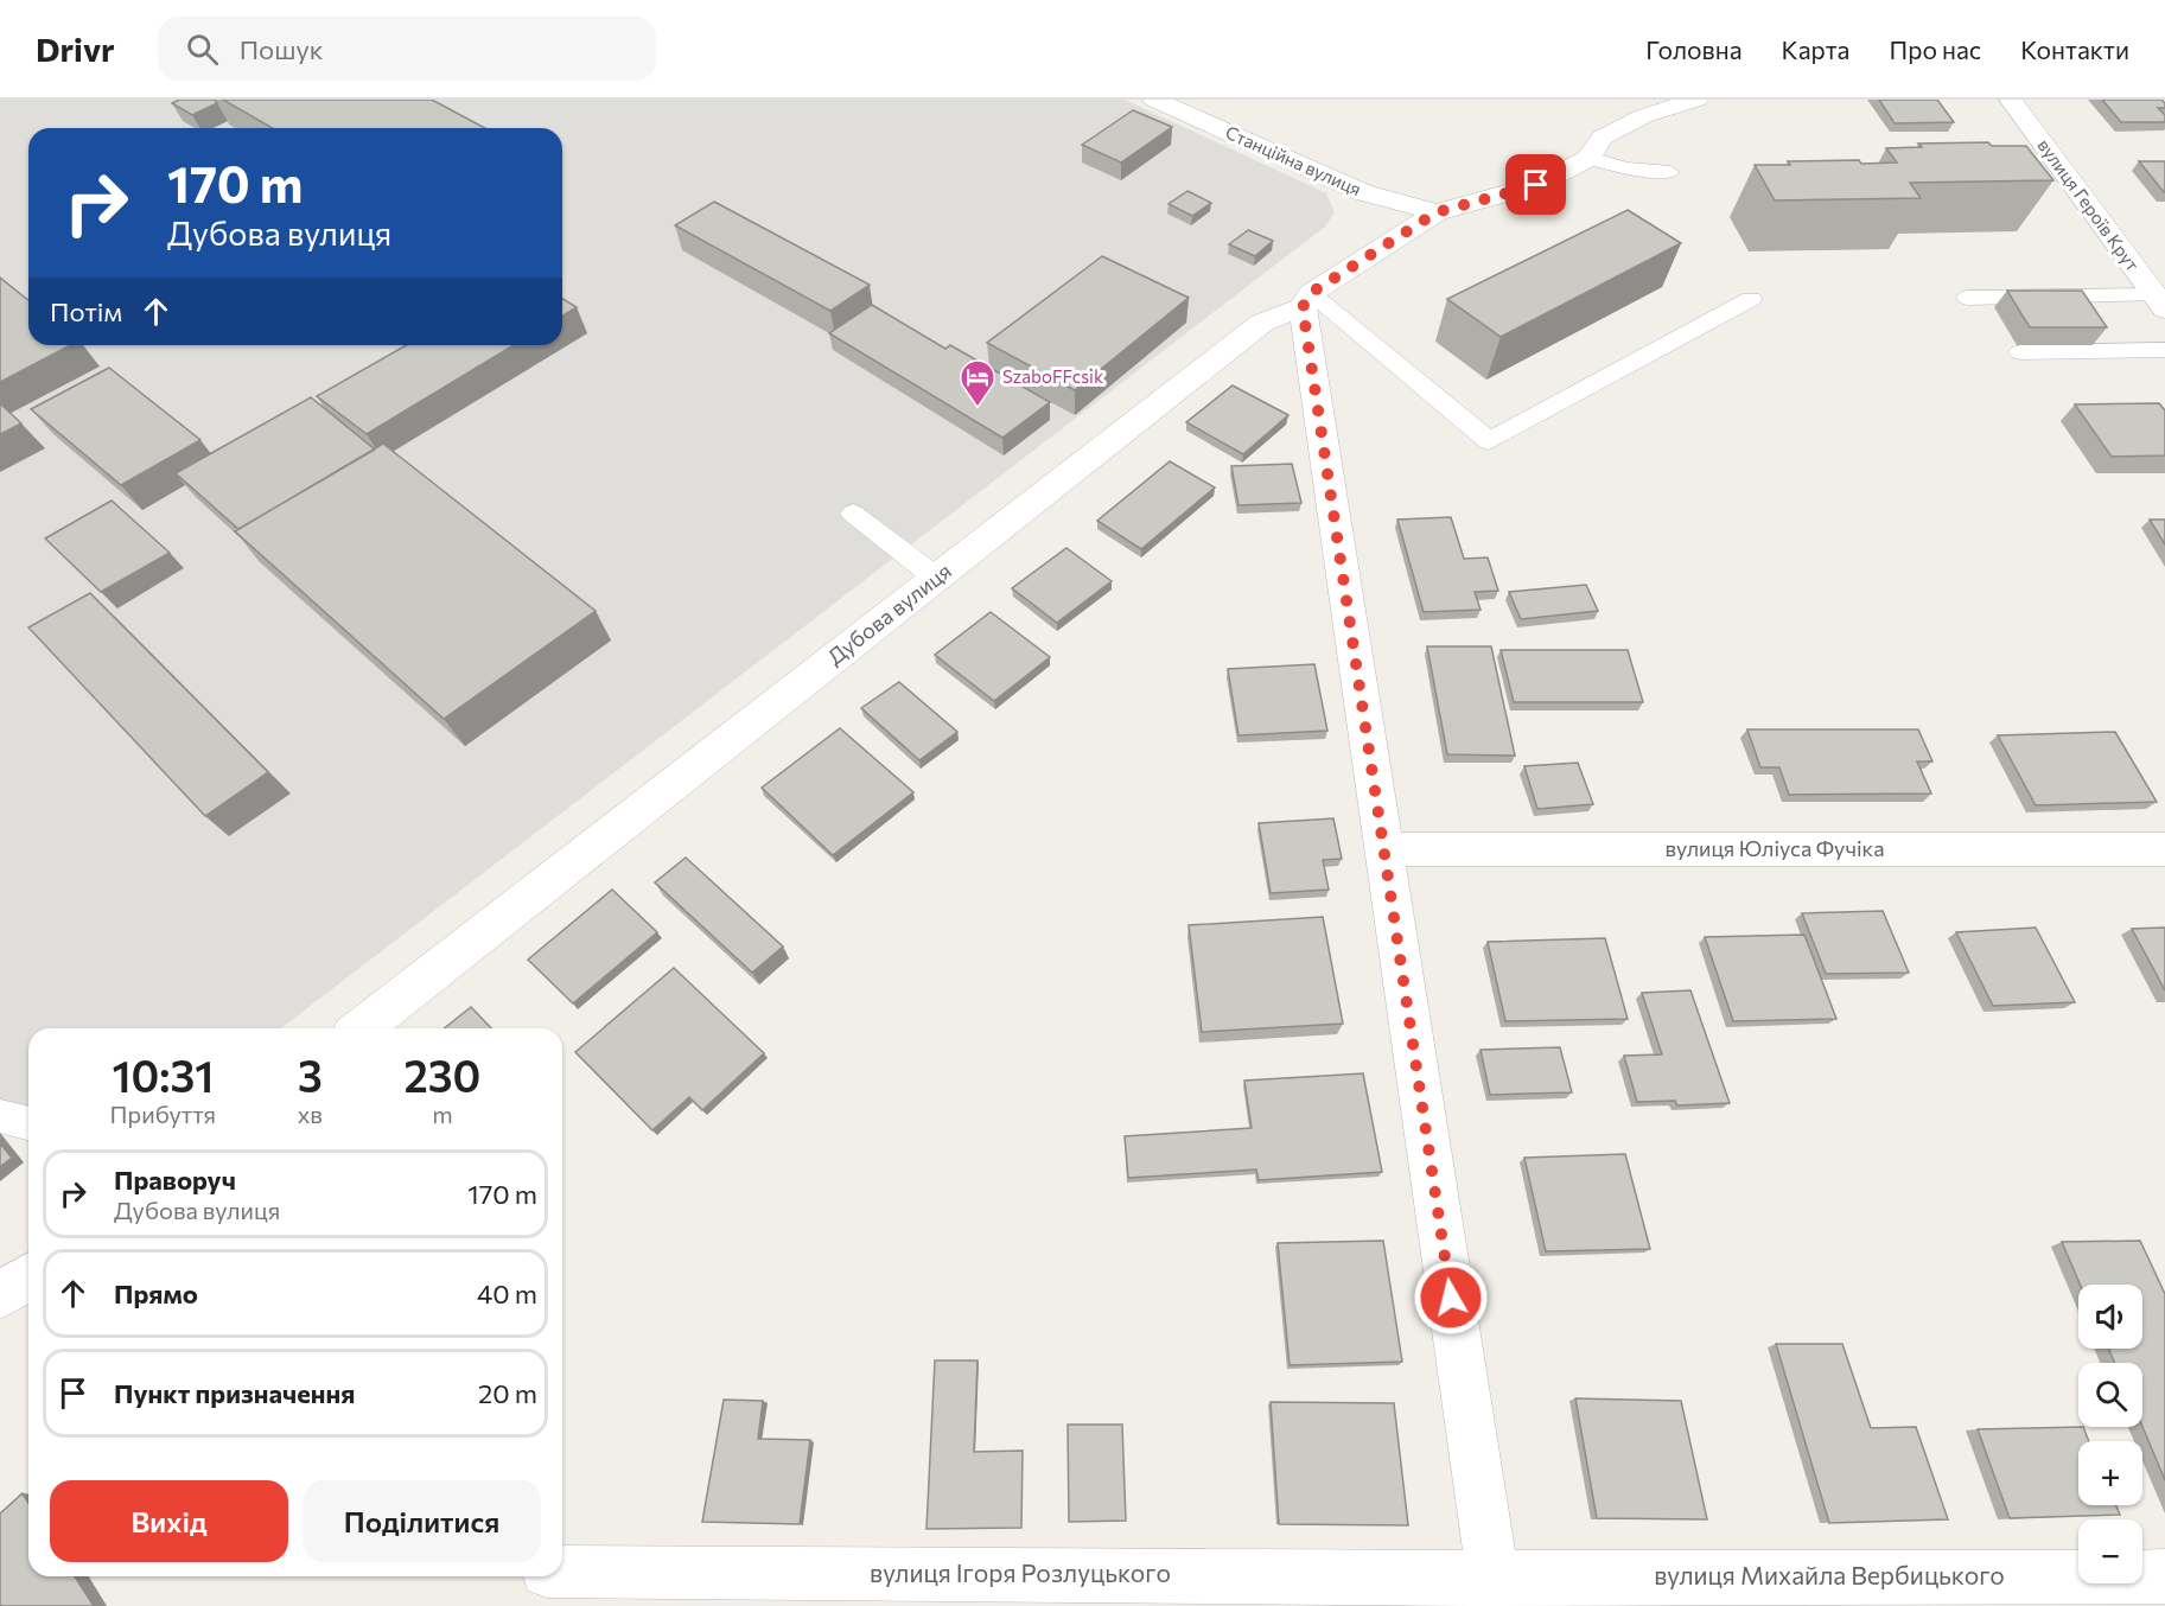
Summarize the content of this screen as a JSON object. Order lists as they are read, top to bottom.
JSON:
{
  "streets": {
    "street": [
      "Станційна вулиця",
      "вулиця Героїв Крут",
      "Дубова вулиця",
      "вулиця Юліуса Фучіка",
      "вулиця Ігоря Розлуцького",
      "вулиця Михайла Вербицького"
    ]
  },
  "crossings": [
    ["Станційна вулиця", "Дубова вулиця"],
    ["вулиця Ігоря Розлуцького", "вулиця Михайла Вербицького"]
  ],
  "places": {
    "hotel": ["SzaboFFcsik"]
  },
  "page": {
    "header": "Drivr",
    "search": "Пошук",
    "nav": [
      "Головна",
      "Карта",
      "Про нас",
      "Контакти"
    ],
    "turn": ["170 m", "Дубова вулиця"],
    "then": "Потім",
    "eta": [
      "10:31",
      "Прибуття",
      "3",
      "хв",
      "230",
      "m"
    ],
    "list": [
      {
        "name": "Праворуч",
        "note": "Дубова вулиця",
        "value": "170 m"
      },
      {
        "name": "Прямо",
        "value": "40 m"
      },
      {
        "name": "Пункт призначення",
        "value": "20 m"
      }
    ],
    "map_buttons": ["+", "−"],
    "buttons": ["Вихід", "Поділитися"]
  }
}
